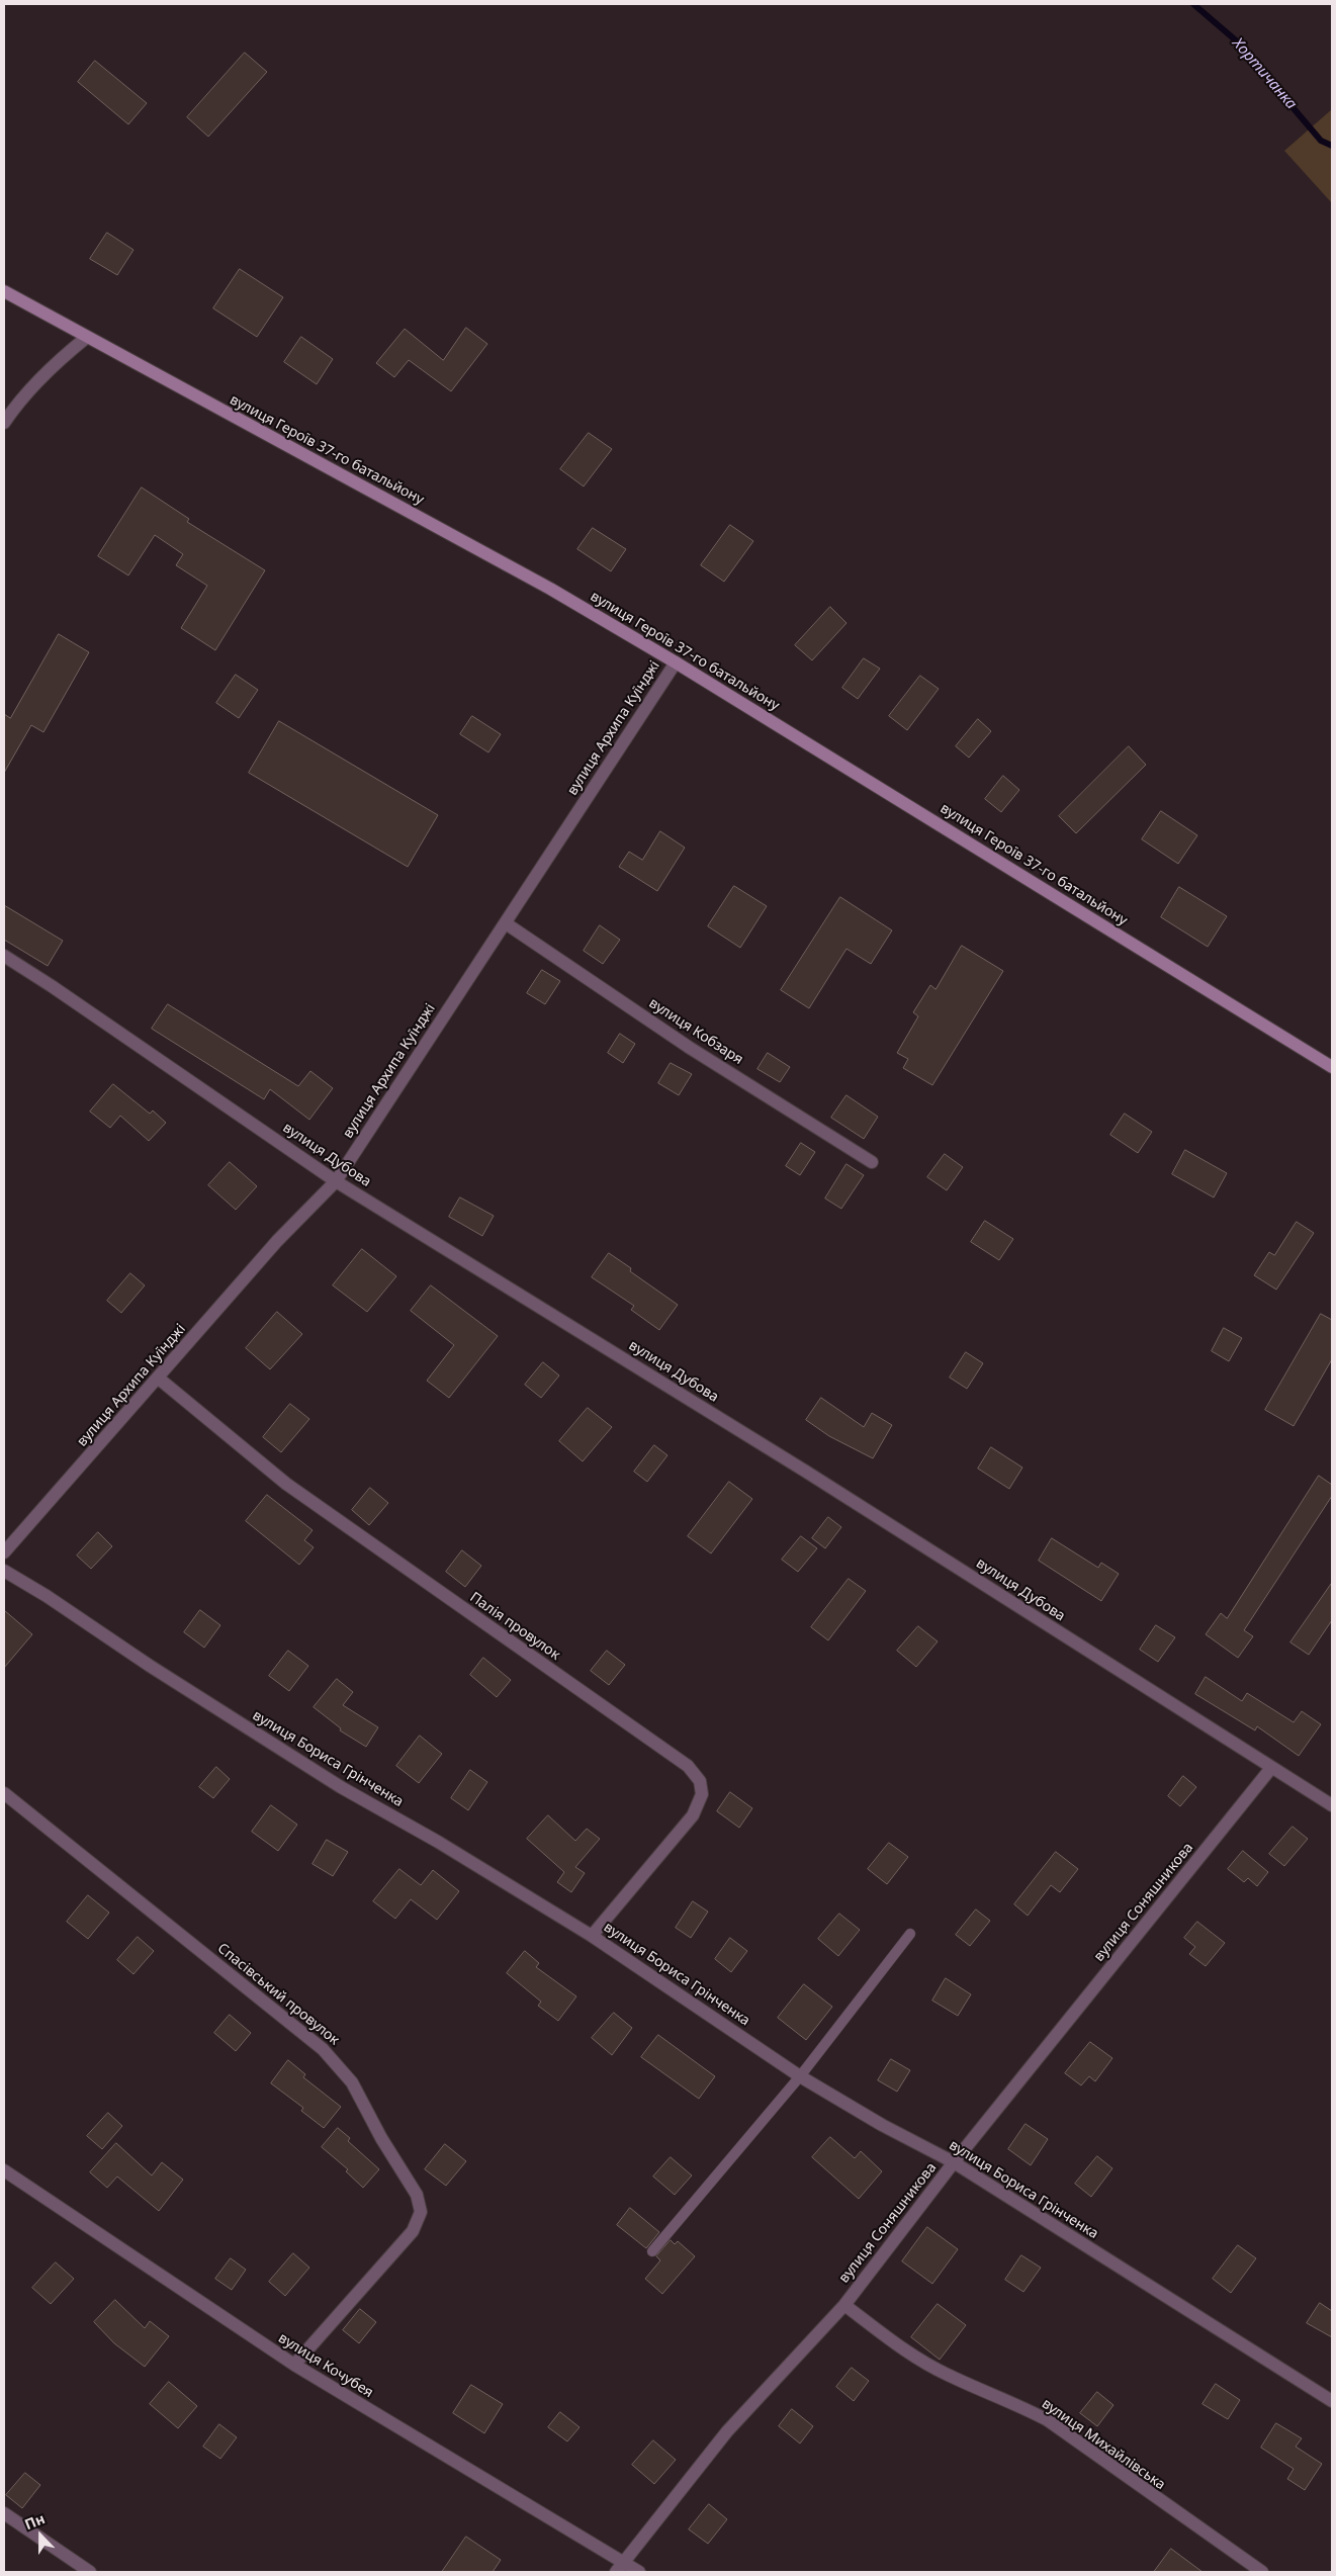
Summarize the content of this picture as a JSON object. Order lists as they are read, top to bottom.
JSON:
{
  "streets": {
    "street": [
      "вулиця Героїв 37-го батальйону",
      "вулиця Архипа Куїнджі",
      "вулиця Кобзаря",
      "вулиця Дубова",
      "Палія провулок",
      "вулиця Бориса Грінченка",
      "вулиця Соняшникова",
      "Спасівський провулок",
      "вулиця Кочубея",
      "вулиця Михайлівська"
    ]
  },
  "crossings": [
    ["вулиця Героїв 37-го батальйону", "вулиця Архипа Куїнджі"],
    ["вулиця Архипа Куїнджі", "вулиця Кобзаря"],
    ["вулиця Архипа Куїнджі", "вулиця Дубова"],
    ["вулиця Архипа Куїнджі", "Палія провулок"],
    ["вулиця Дубова", "вулиця Соняшникова"],
    ["Палія провулок", "вулиця Бориса Грінченка"],
    ["вулиця Бориса Грінченка", "вулиця Соняшникова"],
    ["вулиця Соняшникова", "вулиця Кочубея"],
    ["вулиця Соняшникова", "вулиця Михайлівська"],
    ["Спасівський провулок", "вулиця Кочубея"]
  ],
  "water": ["Хортичанка"],
  "north": "top"
}
